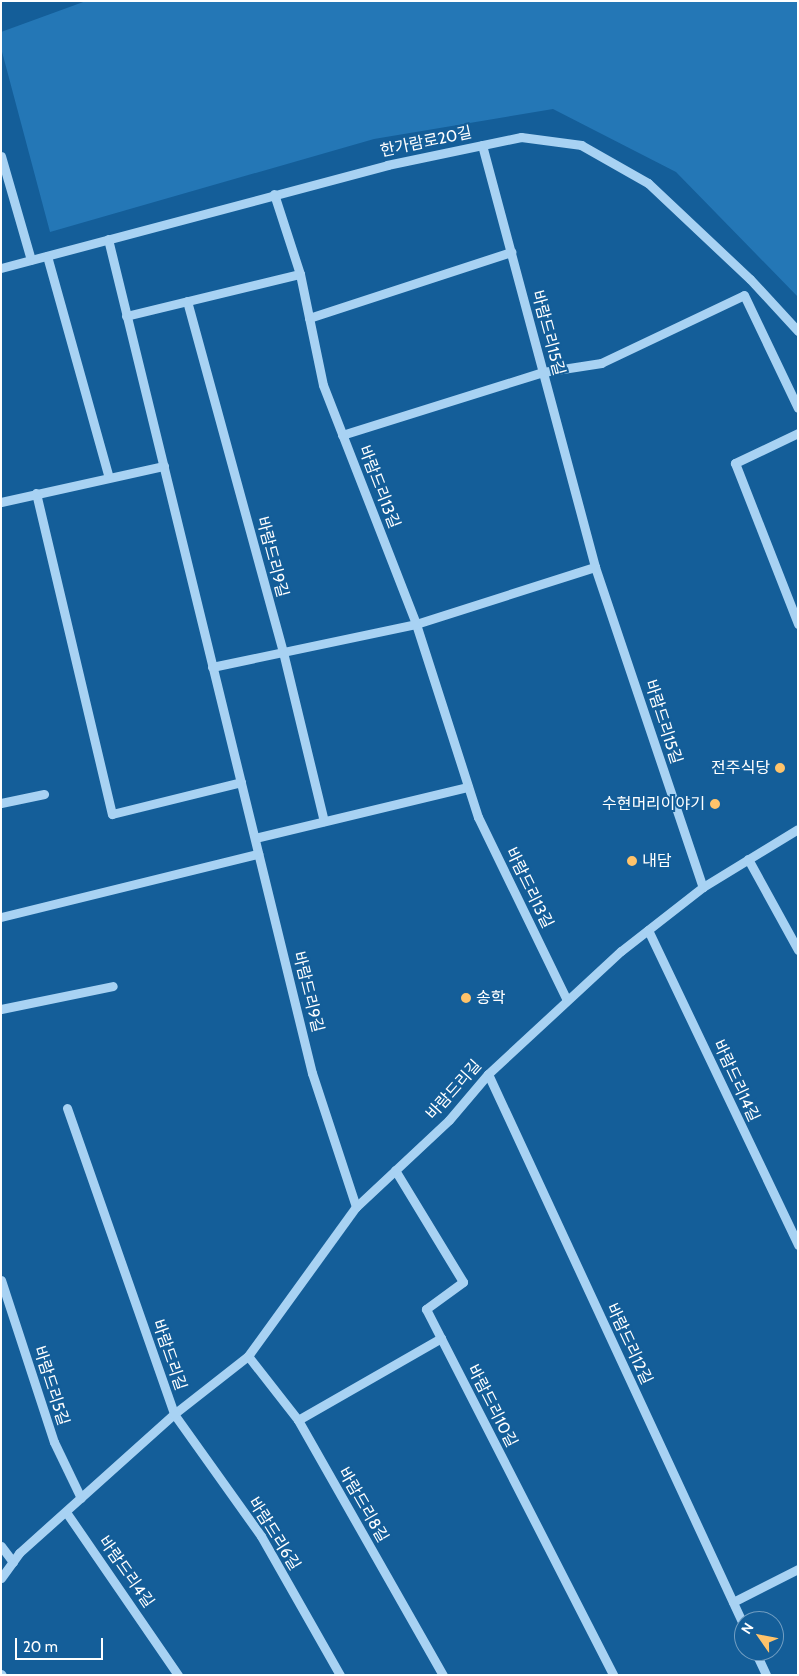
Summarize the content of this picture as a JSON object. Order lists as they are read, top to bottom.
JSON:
{
  "streets": {
    "street": [
      "한가람로20길",
      "바람드리15길",
      "바람드리13길",
      "바람드리9길",
      "바람드리14길",
      "바람드리길",
      "바람드리12길",
      "바람드리5길",
      "바람드리10길",
      "바람드리8길",
      "바람드리6길",
      "바람드리4길"
    ]
  },
  "crossings": [
    ["한가람로20길", "바람드리15길"],
    ["한가람로20길", "바람드리13길"],
    ["한가람로20길", "바람드리9길"],
    ["바람드리15길", "바람드리길"],
    ["바람드리13길", "바람드리길"],
    ["바람드리9길", "바람드리길"],
    ["바람드리14길", "바람드리길"],
    ["바람드리길", "바람드리12길"],
    ["바람드리길", "바람드리5길"],
    ["바람드리길", "바람드리10길"],
    ["바람드리길", "바람드리8길"],
    ["바람드리길", "바람드리6길"],
    ["바람드리길", "바람드리4길"]
  ],
  "places": [
    "전주식당",
    "수현머리이야기",
    "내담",
    "송학"
  ],
  "scale_bar": "20 m",
  "north": "top left"
}
